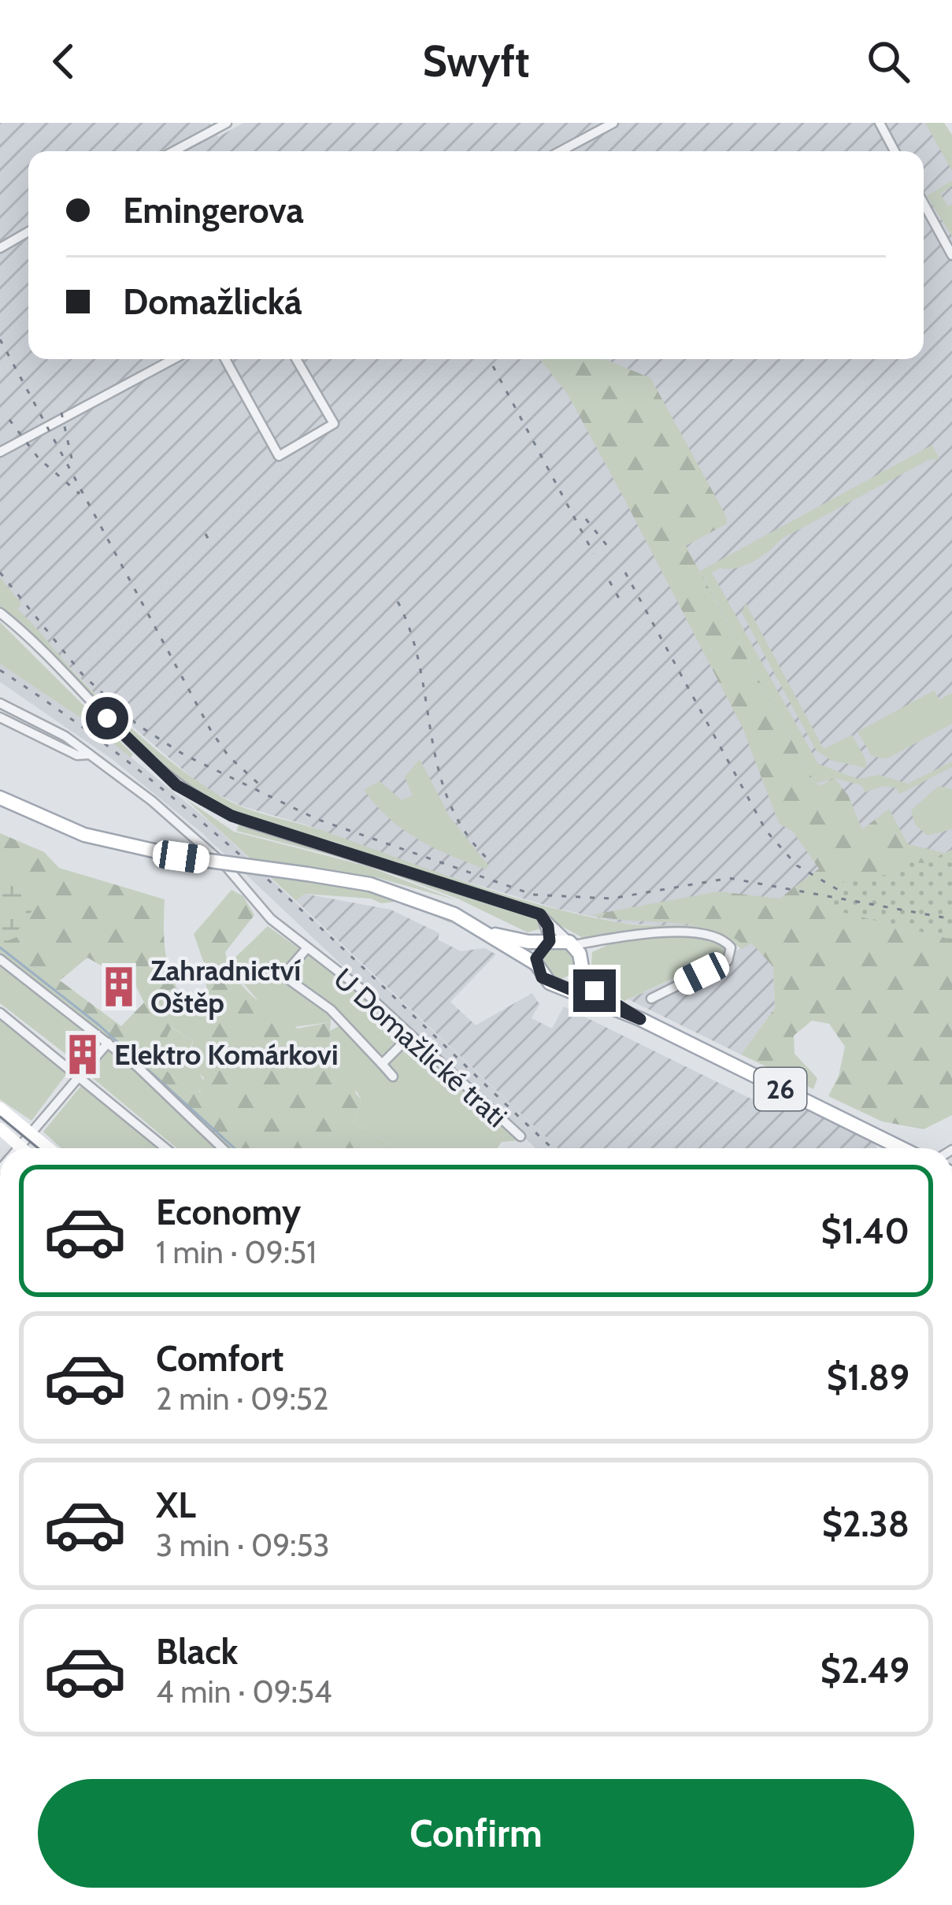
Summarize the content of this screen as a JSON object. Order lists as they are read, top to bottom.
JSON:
{
  "streets": {
    "main road": ["26"],
    "street": ["U Domažlické trati"]
  },
  "places": {
    "building": ["Zahradnictví Oštěp", "Elektro Komárkovi"]
  },
  "page": {
    "header": "Swyft",
    "banner": ["Emingerova", "Domažlická"],
    "list": [
      {
        "name": "Economy",
        "note": "1 min · 09:51",
        "value": "$1.40"
      },
      {
        "name": "Comfort",
        "note": "2 min · 09:52",
        "value": "$1.89"
      },
      {
        "name": "XL",
        "note": "3 min · 09:53",
        "value": "$2.38"
      },
      {
        "name": "Black",
        "note": "4 min · 09:54",
        "value": "$2.49"
      }
    ],
    "buttons": "Confirm"
  }
}
